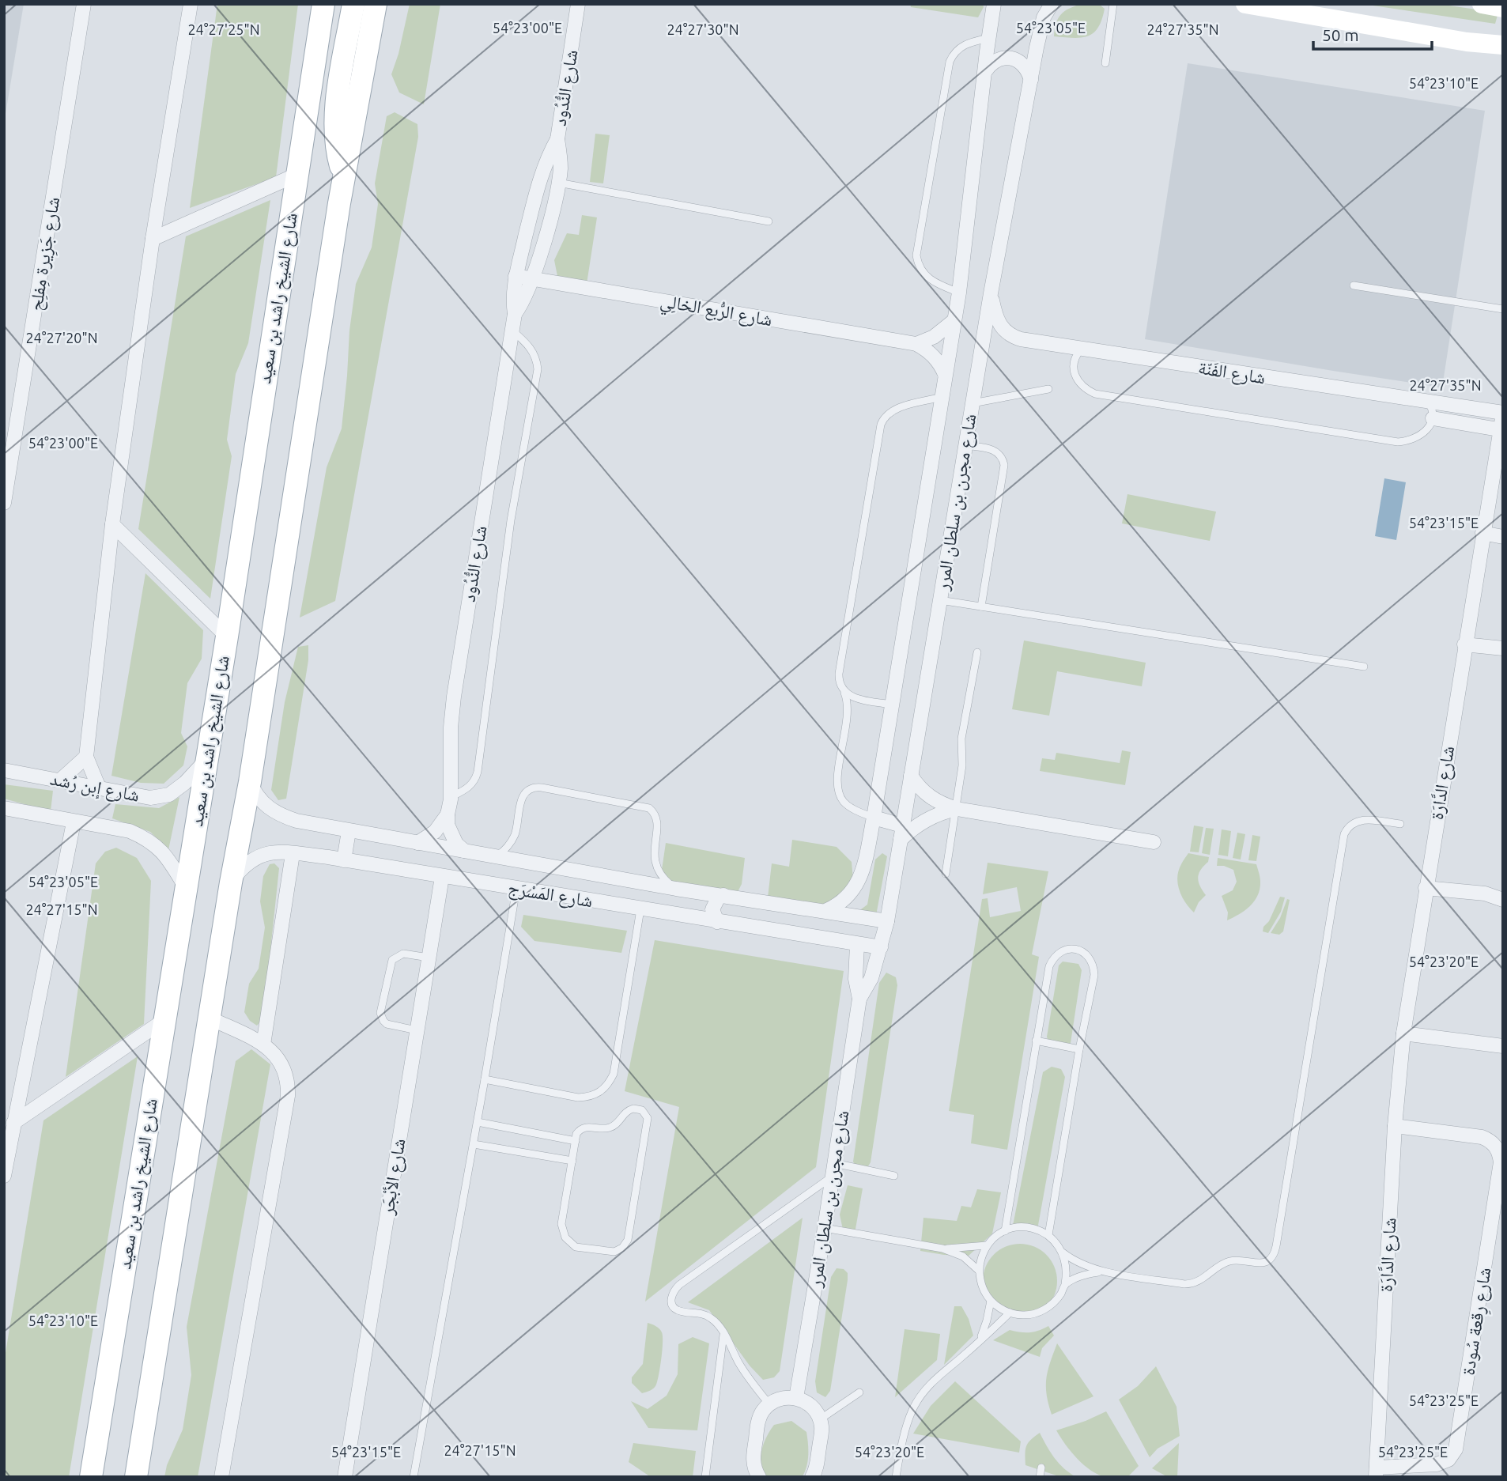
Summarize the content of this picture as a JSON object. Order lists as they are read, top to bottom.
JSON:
{
  "streets": {
    "main road": ["شارع الشيخ راشد بن سعيد"],
    "street": [
      "شارع النُّدُود",
      "شارع جَزِيرة مِفلِح",
      "شارع الرُّبع الخالِي",
      "شارع الفَنّة",
      "شارع مجرن بن سلطان المرر",
      "شارع الدَّارَة",
      "شارع إبن رُشد",
      "شارع المَسْرَج",
      "شارع الأبْجَر",
      "شارع رِقعة سُودة"
    ]
  },
  "crossings": [
    ["شارع النُّدُود", "شارع الرُّبع الخالِي"],
    ["شارع النُّدُود", "شارع المَسْرَج"],
    ["شارع الشيخ راشد بن سعيد", "شارع إبن رُشد"],
    ["شارع الرُّبع الخالِي", "شارع مجرن بن سلطان المرر"],
    ["شارع الفَنّة", "شارع مجرن بن سلطان المرر"],
    ["شارع الفَنّة", "شارع الدَّارَة"],
    ["شارع مجرن بن سلطان المرر", "شارع المَسْرَج"],
    ["شارع الدَّارَة", "شارع رِقعة سُودة"],
    ["شارع المَسْرَج", "شارع الأبْجَر"]
  ],
  "scale_bar": "50 m",
  "coordinates": [
    "54°23'00\"E",
    "54°23'05\"E",
    "24°27'25\"N",
    "24°27'30\"N",
    "24°27'35\"N",
    "54°23'10\"E",
    "24°27'20\"N",
    "54°23'15\"E",
    "24°27'15\"N",
    "54°23'20\"E",
    "54°23'25\"E"
  ]
}
